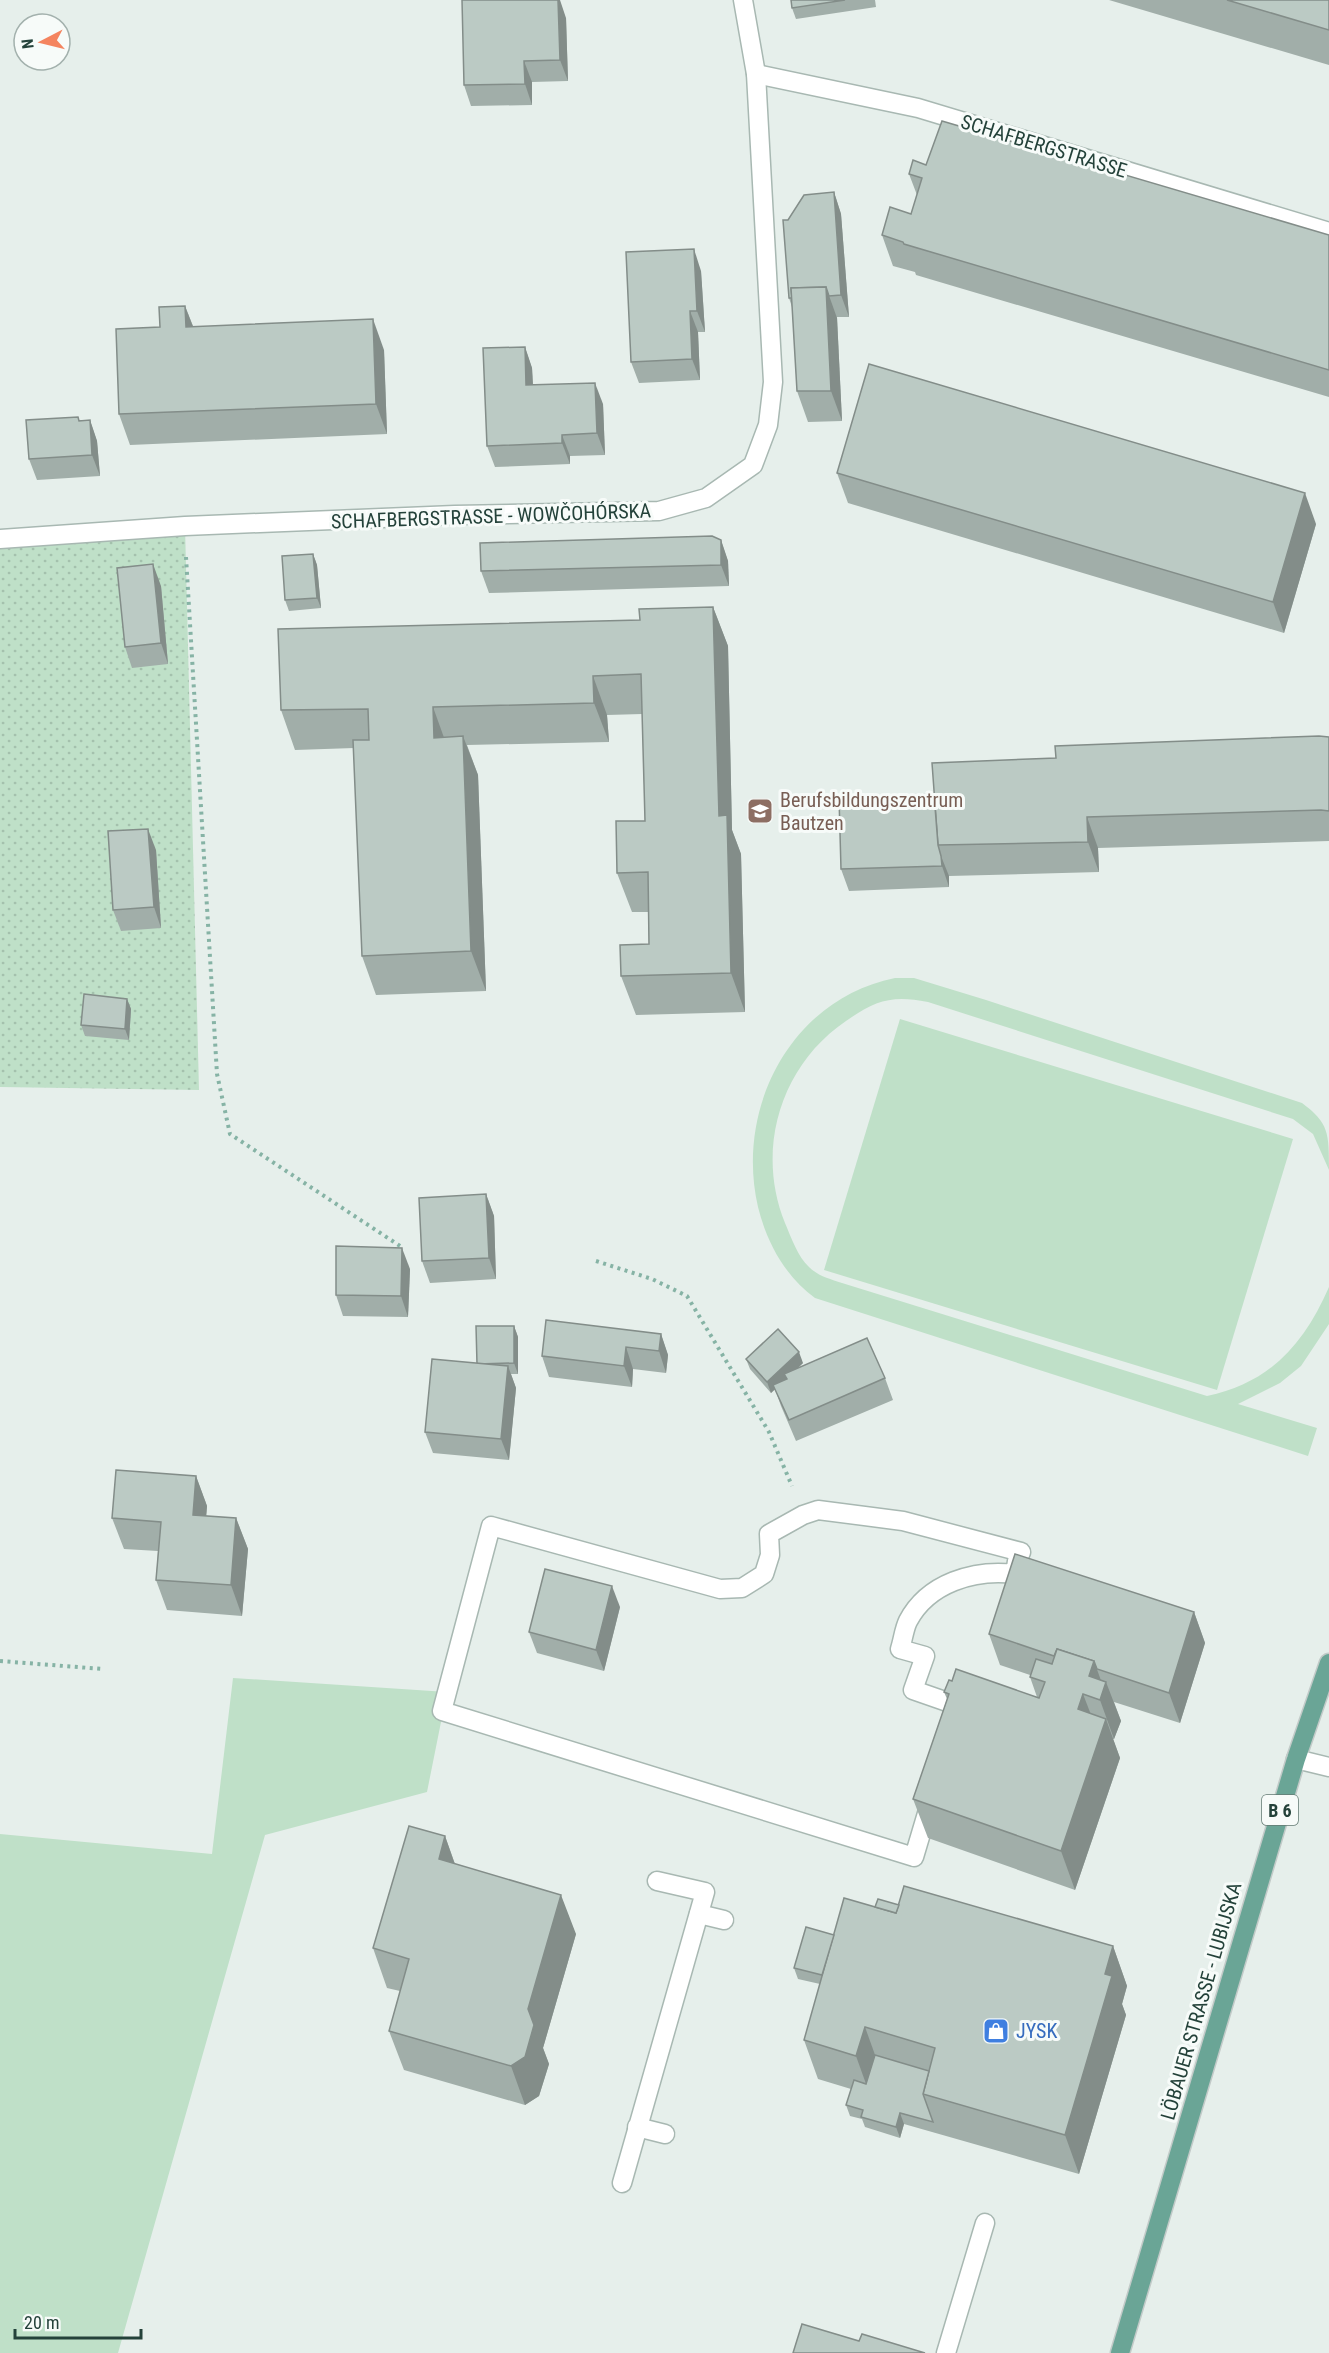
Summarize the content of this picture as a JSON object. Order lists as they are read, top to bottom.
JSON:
{
  "streets": {
    "main road": ["B 6", "LÖBAUER STRASSE - LUBIJSKA"],
    "street": ["SCHAFBERGSTRASSE", "SCHAFBERGSTRASSE - WOWČOHÓRSKA"]
  },
  "crossings": [
    ["SCHAFBERGSTRASSE", "SCHAFBERGSTRASSE - WOWČOHÓRSKA"]
  ],
  "places": {
    "school or university": ["Berufsbildungszentrum Bautzen"],
    "shop": ["JYSK"]
  },
  "scale_bar": "20 m",
  "north": "left"
}
